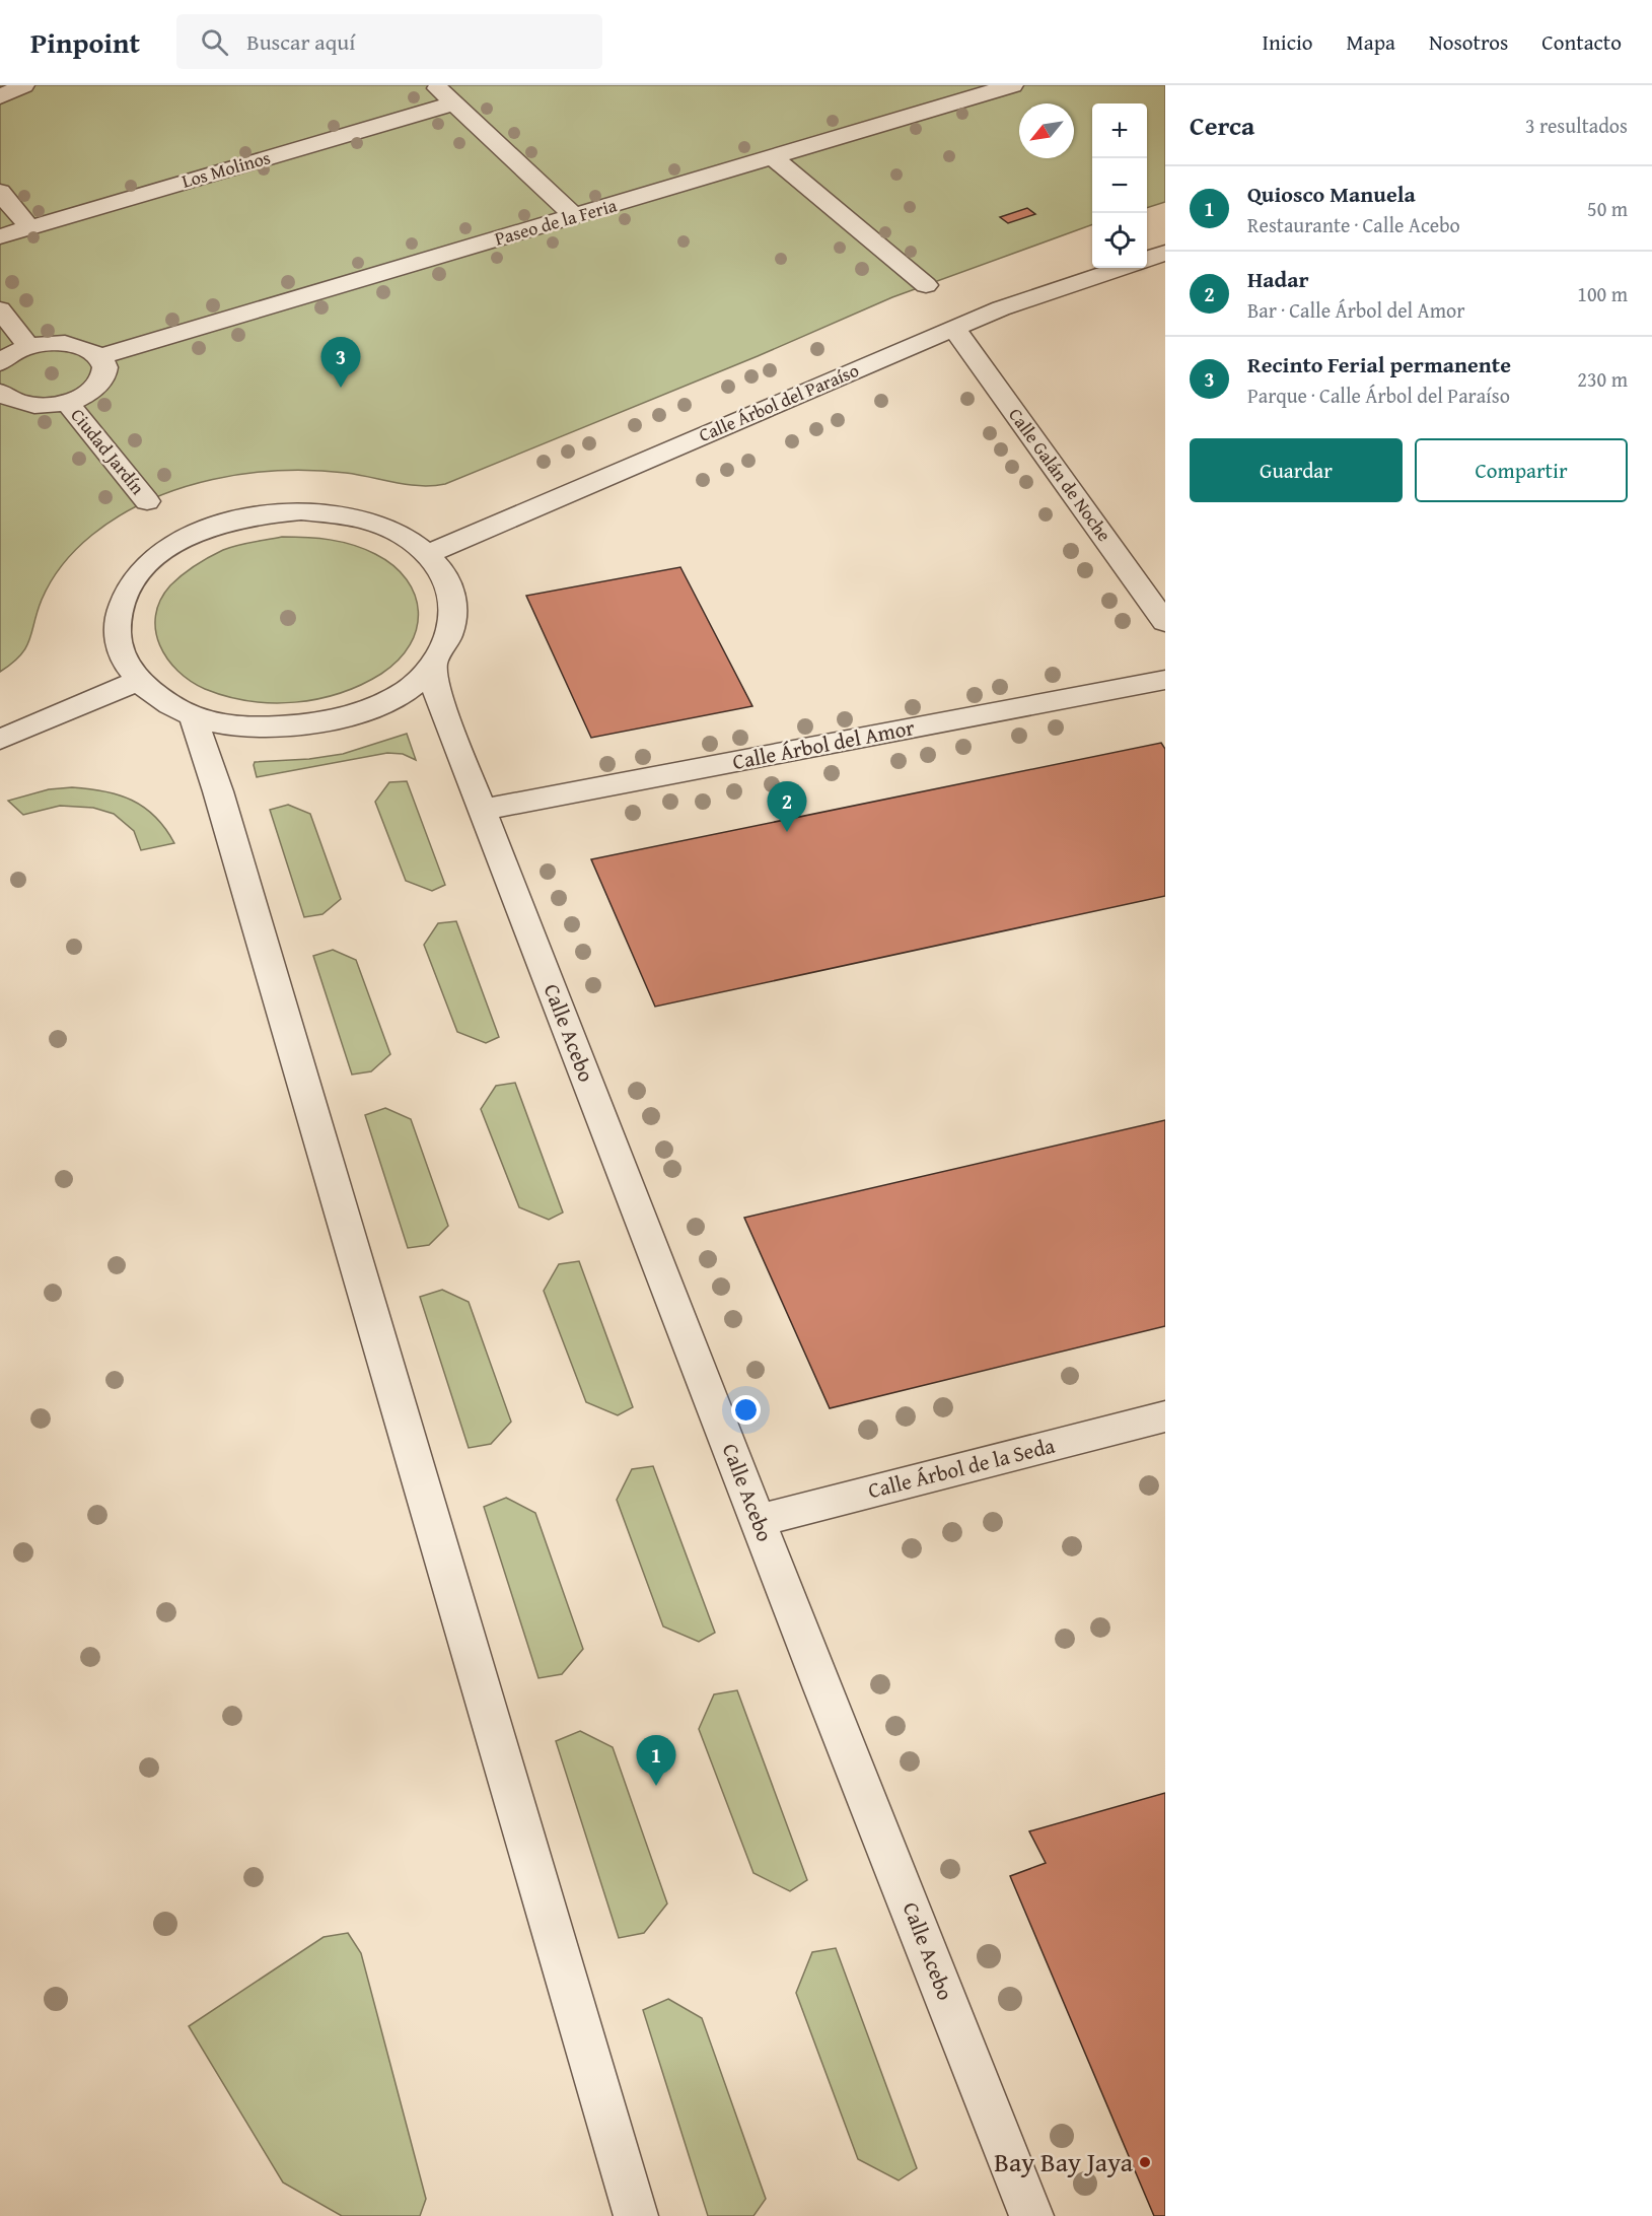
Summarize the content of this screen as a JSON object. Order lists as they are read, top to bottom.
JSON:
{
  "streets": {
    "street": [
      "Los Molinos",
      "Paseo de la Feria",
      "Calle Árbol del Paraíso",
      "Ciudad Jardín",
      "Calle Galán de Noche",
      "Calle Árbol del Amor",
      "Calle Acebo",
      "Calle Árbol de la Seda"
    ]
  },
  "crossings": [
    ["Calle Árbol del Paraíso", "Calle Galán de Noche"],
    ["Calle Árbol del Amor", "Calle Acebo"],
    ["Calle Acebo", "Calle Árbol de la Seda"]
  ],
  "places": ["Bay Bay Jaya"],
  "north": "bottom left",
  "page": {
    "header": "Pinpoint",
    "search": "Buscar aquí",
    "nav": [
      "Inicio",
      "Mapa",
      "Nosotros",
      "Contacto"
    ],
    "heading": ["Cerca", "3 resultados"],
    "map_buttons": ["+", "−"],
    "list": [
      {
        "mark": "1",
        "name": "Quiosco Manuela",
        "note": "Restaurante · Calle Acebo",
        "value": "50 m"
      },
      {
        "mark": "2",
        "name": "Hadar",
        "note": "Bar · Calle Árbol del Amor",
        "value": "100 m"
      },
      {
        "mark": "3",
        "name": "Recinto Ferial permanente",
        "note": "Parque · Calle Árbol del Paraíso",
        "value": "230 m"
      }
    ],
    "pins": ["3", "2", "1"],
    "buttons": ["Guardar", "Compartir"]
  }
}
